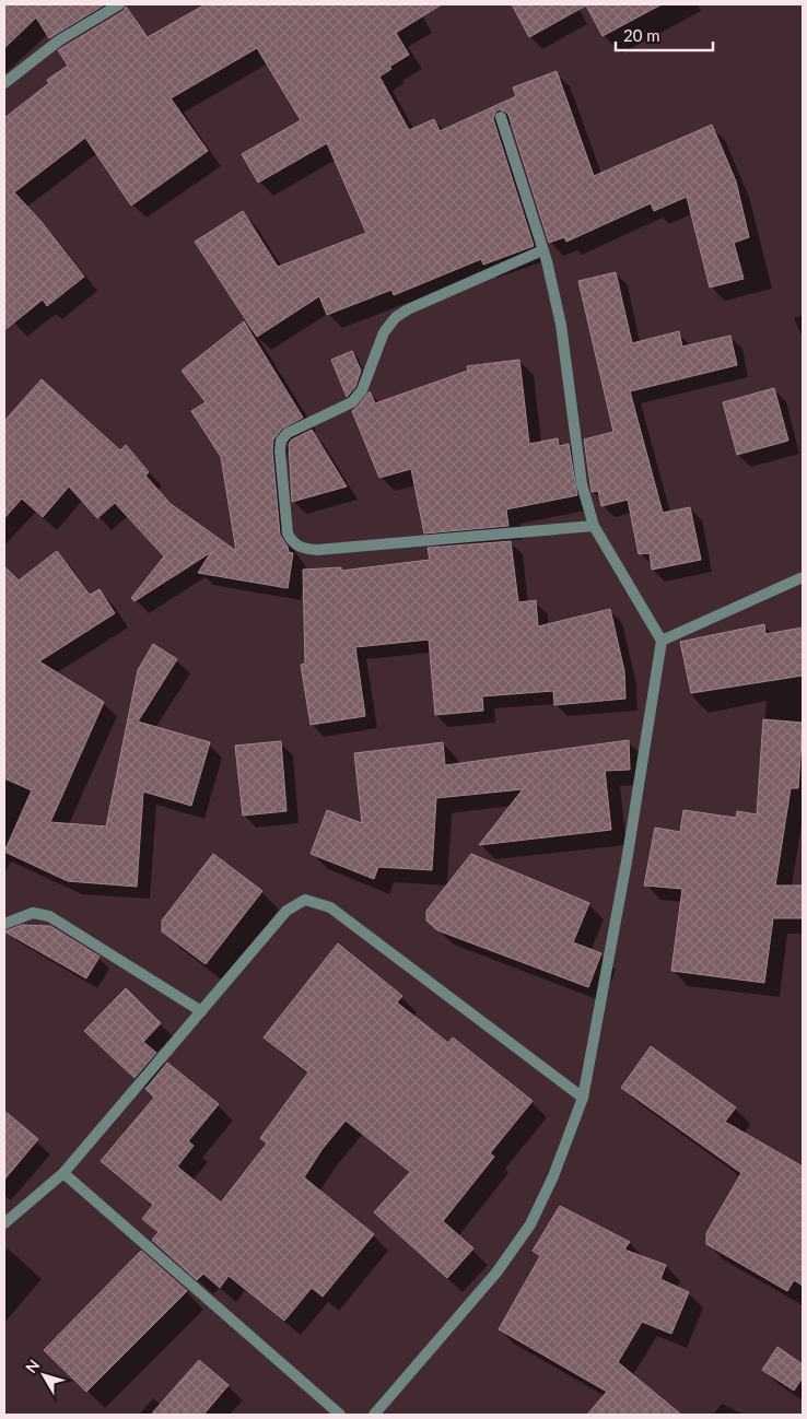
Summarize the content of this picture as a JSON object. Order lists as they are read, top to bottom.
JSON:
{
  "scale_bar": "20 m",
  "north": "top left"
}
